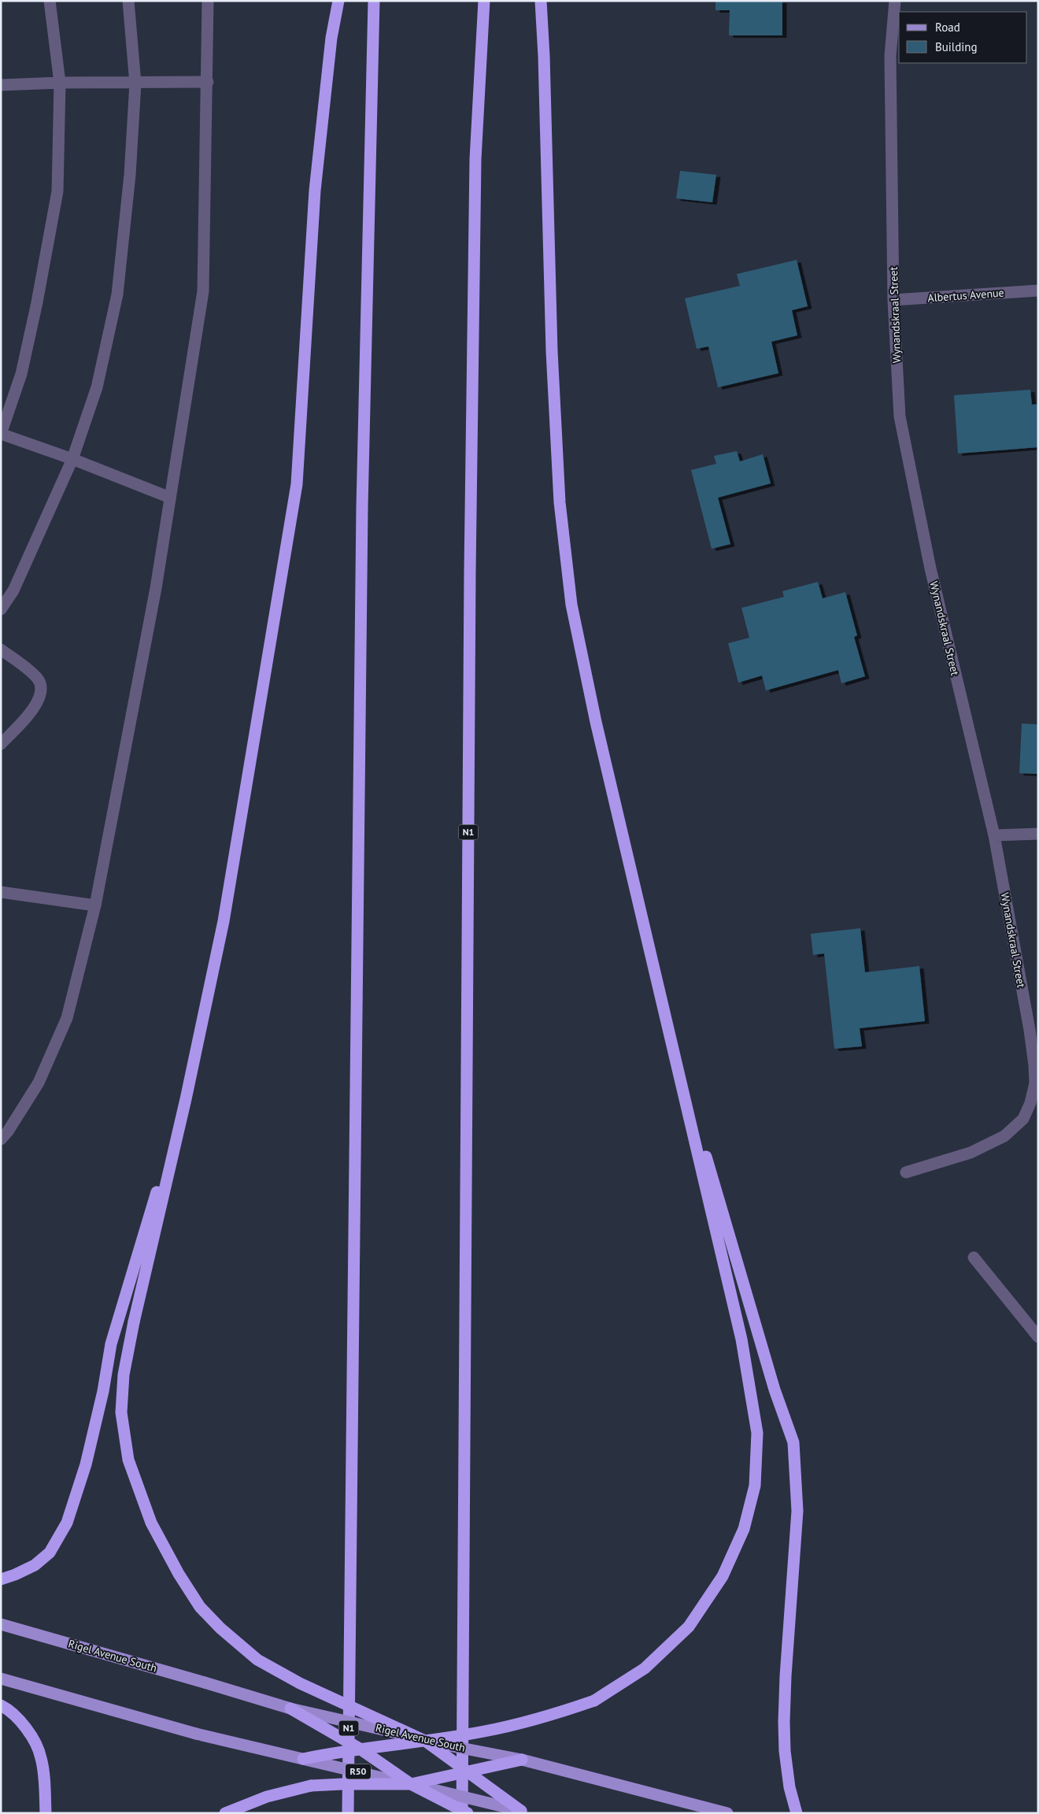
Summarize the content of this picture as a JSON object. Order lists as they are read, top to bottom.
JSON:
{
  "streets": {
    "highway": ["N1"],
    "main road": ["Rigel Avenue South", "R50"],
    "street": ["Albertus Avenue", "Wynandskraal Street"]
  },
  "crossings": [
    ["Albertus Avenue", "Wynandskraal Street"]
  ],
  "legend": ["Road", "Building"]
}
